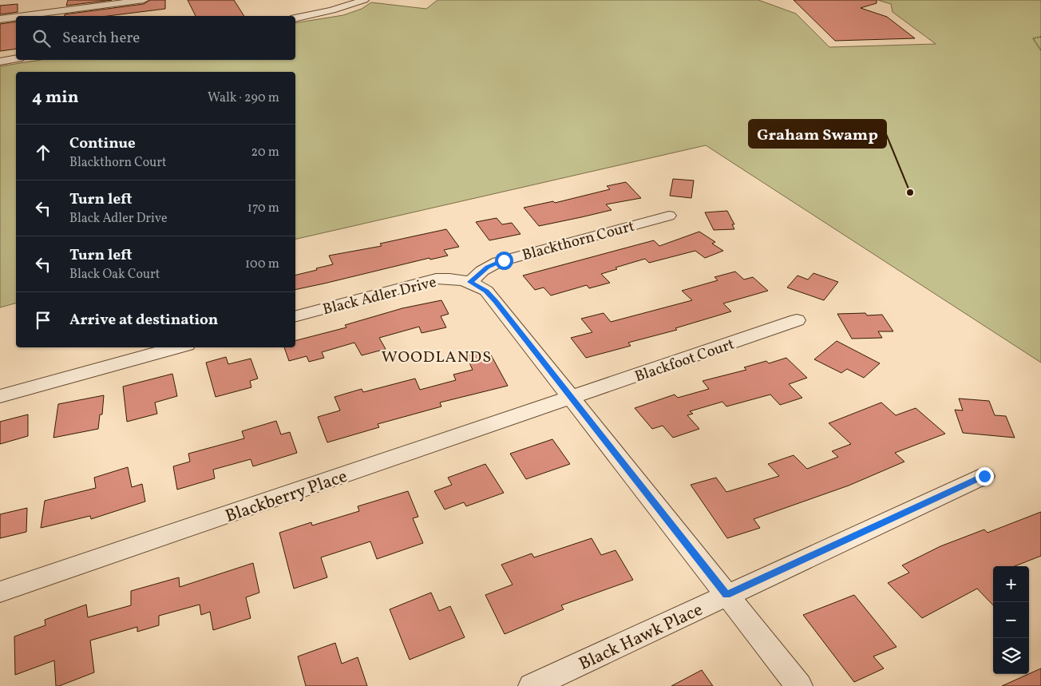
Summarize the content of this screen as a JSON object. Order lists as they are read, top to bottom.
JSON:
{
  "streets": {
    "street": [
      "Blackthorn Court",
      "Black Adler Drive",
      "Blackfoot Court",
      "Blackberry Place",
      "Black Hawk Place"
    ]
  },
  "crossings": [
    ["Blackthorn Court", "Black Adler Drive"],
    ["Black Adler Drive", "Blackfoot Court"],
    ["Black Adler Drive", "Blackberry Place"],
    ["Black Adler Drive", "Black Hawk Place"],
    ["Blackfoot Court", "Blackberry Place"]
  ],
  "districts": ["WOODLANDS"],
  "places": ["Graham Swamp"],
  "page": {
    "search": "Search here",
    "heading": ["4 min", "Walk · 290 m"],
    "list": [
      ["Continue", "Blackthorn Court", "20 m"],
      ["Turn left", "Black Adler Drive", "170 m"],
      ["Turn left", "Black Oak Court", "100 m"],
      "Arrive at destination"
    ],
    "map_buttons": ["+", "−"]
  }
}
